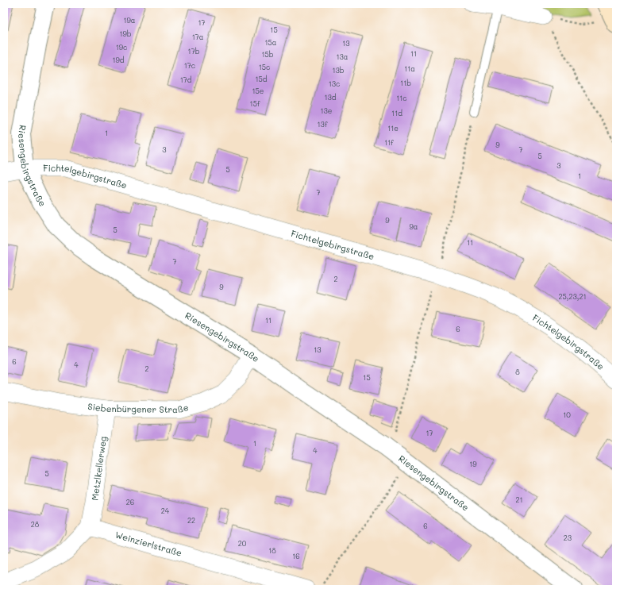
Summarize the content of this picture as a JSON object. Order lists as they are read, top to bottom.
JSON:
{
  "streets": {
    "street": [
      "Riesengebirgstraße",
      "Fichtelgebirgstraße",
      "Siebenbürgener Straße",
      "Metzlkellerweg",
      "Weinzierlstraße"
    ]
  },
  "crossings": [
    ["Riesengebirgstraße", "Fichtelgebirgstraße"],
    ["Riesengebirgstraße", "Siebenbürgener Straße"],
    ["Siebenbürgener Straße", "Metzlkellerweg"],
    ["Metzlkellerweg", "Weinzierlstraße"]
  ],
  "house_numbers": [
    "19a",
    "17",
    "15",
    "19b",
    "17a",
    "15a",
    "13",
    "19c",
    "17b",
    "11",
    "15b",
    "13a",
    "19d",
    "17c",
    "15c",
    "11a",
    "13b",
    "15d",
    "17d",
    "11b",
    "13c",
    "15e",
    "13d",
    "11c",
    "15f",
    "13e",
    "11d",
    "13f",
    "11e",
    "1",
    "11f",
    "9",
    "3",
    "7",
    "5",
    "3",
    "5",
    "1",
    "7",
    "9",
    "9a",
    "5",
    "11",
    "7",
    "2",
    "9",
    "25,23,21",
    "11",
    "6",
    "13",
    "6",
    "4",
    "2",
    "8",
    "15",
    "10",
    "17",
    "1",
    "4",
    "19",
    "5",
    "21",
    "26",
    "24",
    "22",
    "28",
    "6",
    "23",
    "20",
    "18",
    "16"
  ]
}
